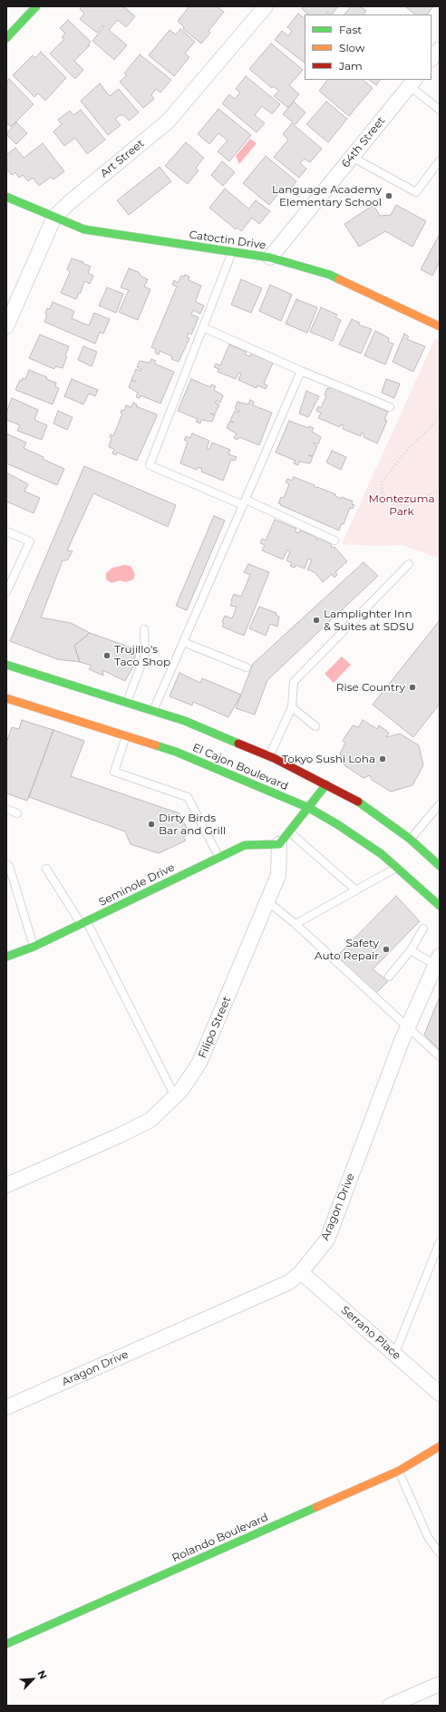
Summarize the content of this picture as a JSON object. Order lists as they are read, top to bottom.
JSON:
{
  "streets": {
    "street": [
      "64th Street",
      "Art Street",
      "Catoctin Drive",
      "El Cajon Boulevard",
      "Seminole Drive",
      "Filipo Street",
      "Aragon Drive",
      "Serrano Place",
      "Rolando Boulevard"
    ]
  },
  "crossings": [
    ["64th Street", "Catoctin Drive"],
    ["Art Street", "Catoctin Drive"],
    ["Seminole Drive", "Filipo Street"],
    ["Aragon Drive", "Serrano Place"]
  ],
  "parks": ["Montezuma Park"],
  "places": [
    "Language Academy Elementary School",
    "Lamplighter Inn & Suites at SDSU",
    "Trujillo's Taco Shop",
    "Rise Country",
    "Tokyo Sushi Loha",
    "Dirty Birds Bar and Grill",
    "Safety Auto Repair"
  ],
  "legend": ["Fast", "Slow", "Jam"],
  "north": "top right"
}
